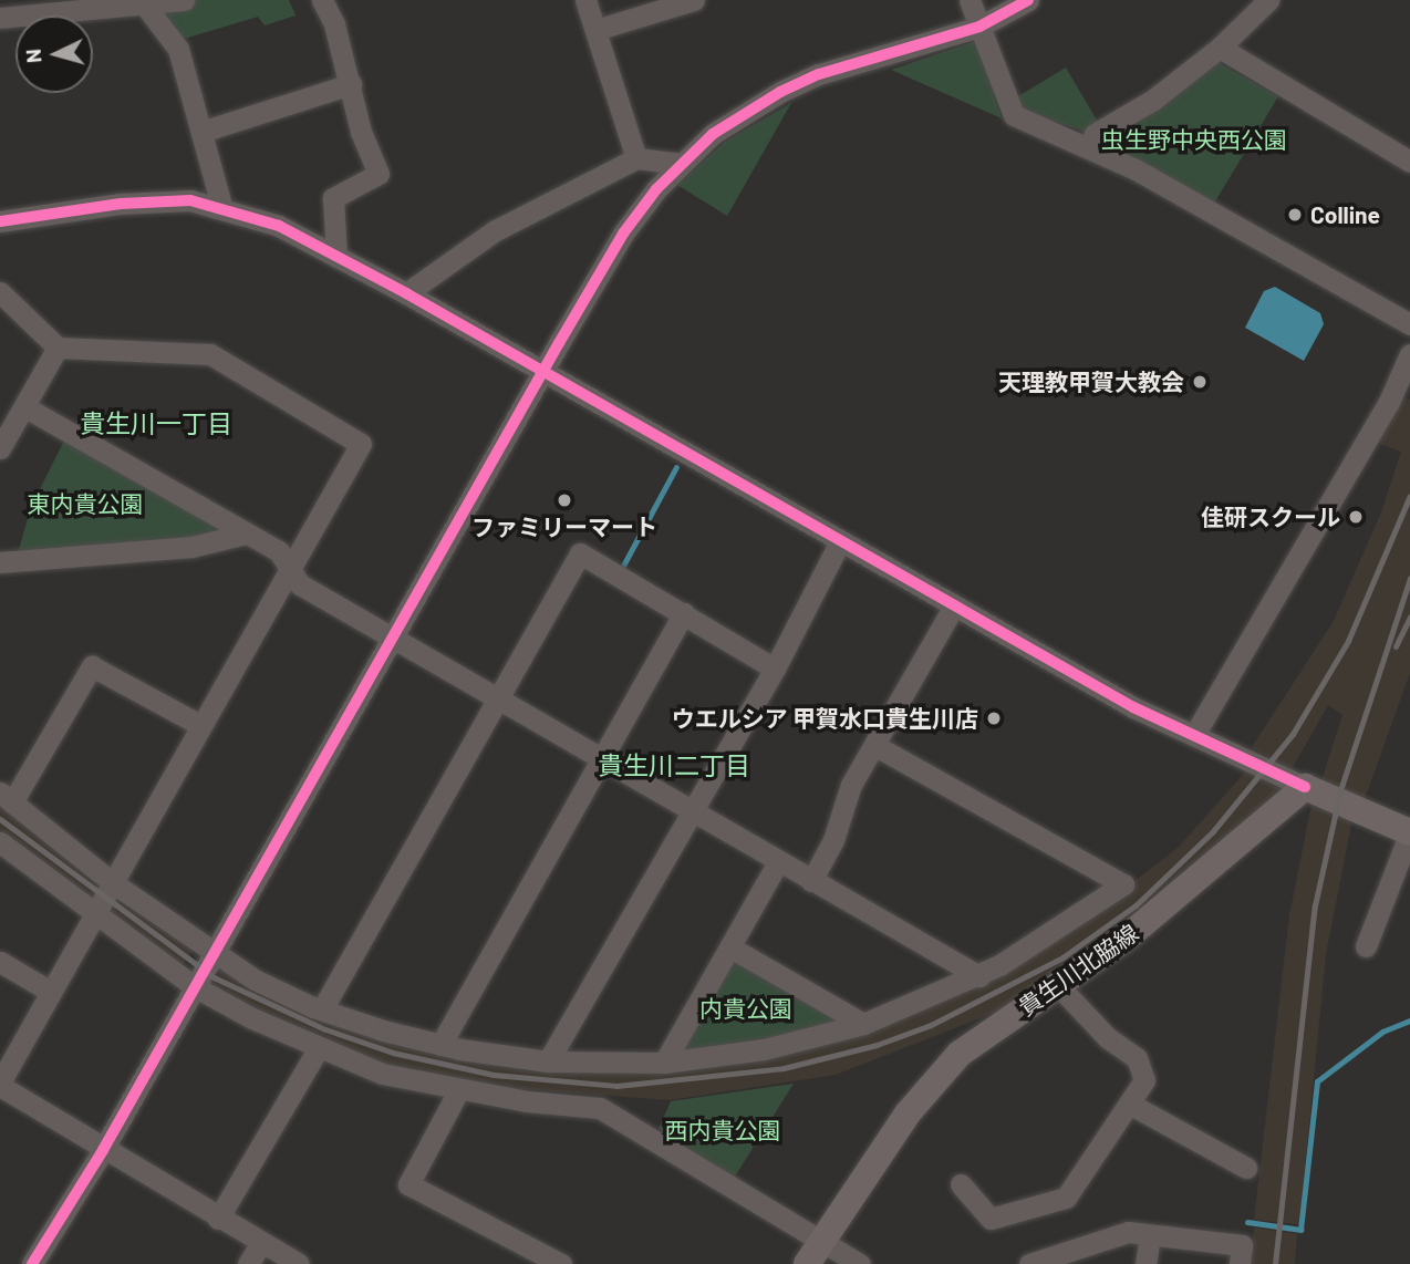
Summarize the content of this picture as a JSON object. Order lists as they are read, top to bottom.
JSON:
{
  "streets": {
    "main road": ["貴生川北脇線"]
  },
  "districts": ["貴生川一丁目", "貴生川二丁目"],
  "parks": [
    "虫生野中央西公園",
    "東内貴公園",
    "内貴公園",
    "西内貴公園"
  ],
  "places": [
    "Colline",
    "天理教甲賀大教会",
    "ファミリーマート",
    "佳研スクール",
    "ウエルシア 甲賀水口貴生川店"
  ],
  "north": "left"
}
